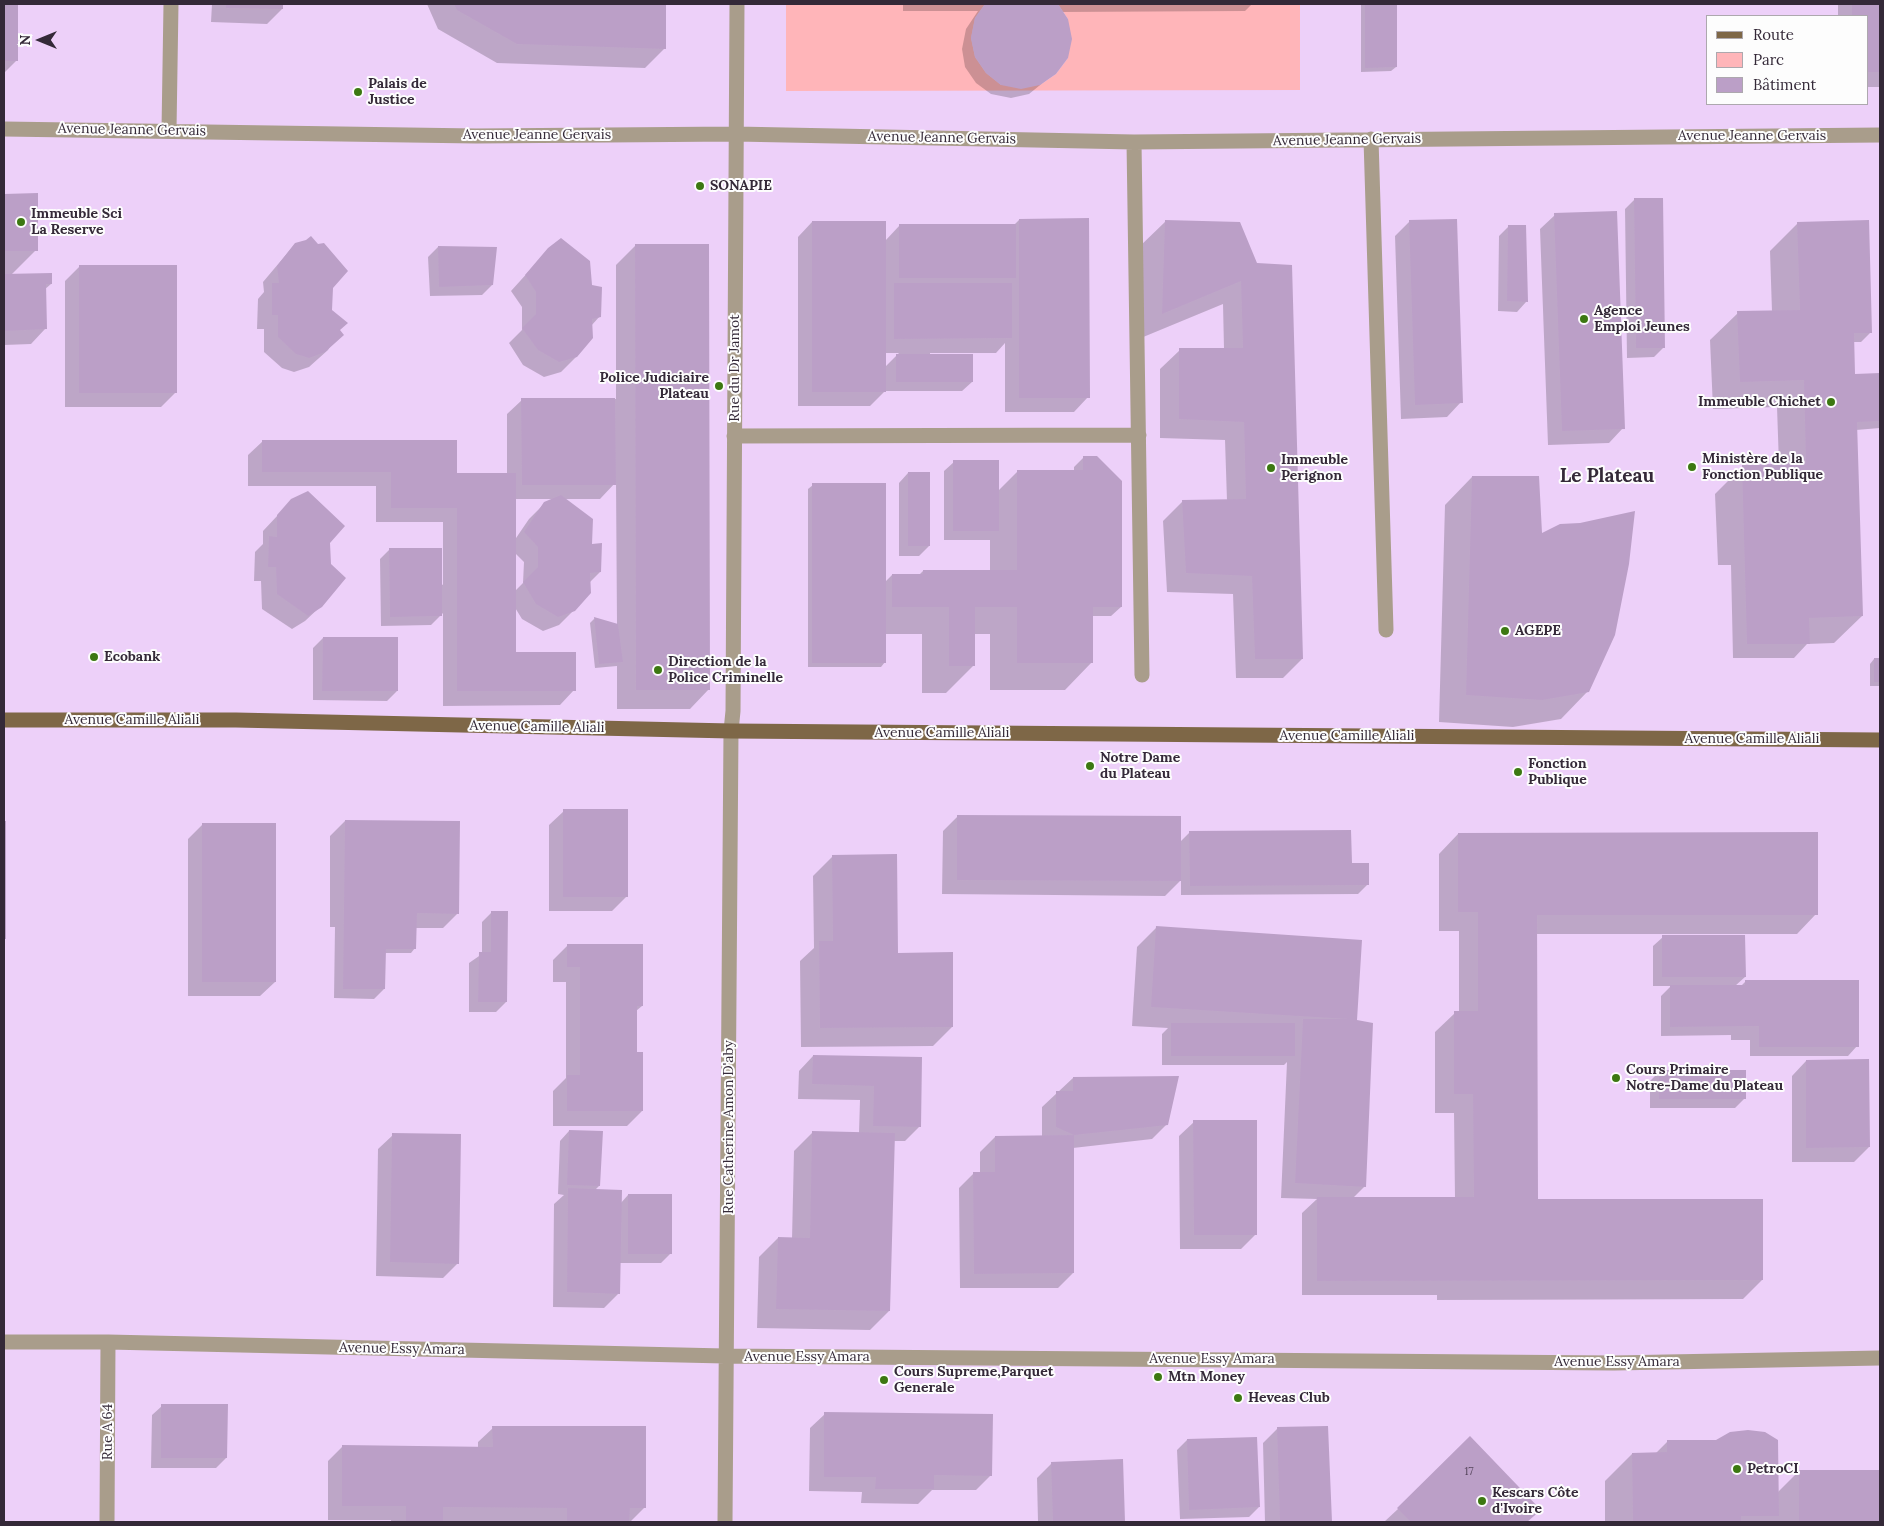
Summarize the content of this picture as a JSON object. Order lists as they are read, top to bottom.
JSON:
{
  "streets": {
    "main road": ["Avenue Camille Aliali"],
    "street": [
      "Avenue Jeanne Gervais",
      "Rue du Dr Jamot",
      "Rue Catherine Amon D'aby",
      "Avenue Essy Amara",
      "Rue A 64"
    ]
  },
  "crossings": [
    ["Avenue Jeanne Gervais", "Rue du Dr Jamot"],
    ["Rue du Dr Jamot", "Avenue Camille Aliali"],
    ["Rue du Dr Jamot", "Rue Catherine Amon D'aby"],
    ["Avenue Camille Aliali", "Rue Catherine Amon D'aby"],
    ["Rue Catherine Amon D'aby", "Avenue Essy Amara"],
    ["Avenue Essy Amara", "Rue A 64"]
  ],
  "districts": ["Le Plateau"],
  "places": [
    "Palais de Justice",
    "SONAPIE",
    "Immeuble Sci La Reserve",
    "Agence Emploi Jeunes",
    "Police Judiciaire Plateau",
    "Immeuble Chichet",
    "Ministère de la Fonction Publique",
    "Immeuble Perignon",
    "AGEPE",
    "Ecobank",
    "Direction de la Police Criminelle",
    "Notre Dame du Plateau",
    "Fonction Publique",
    "Cours Primaire Notre-Dame du Plateau",
    "Mtn Money",
    "Cours Supreme,Parquet Generale",
    "Heveas Club",
    "PetroCI",
    "Kescars Côte d'Ivoire"
  ],
  "house_numbers": ["17"],
  "legend": ["Route", "Parc", "Bâtiment"],
  "north": "left"
}
